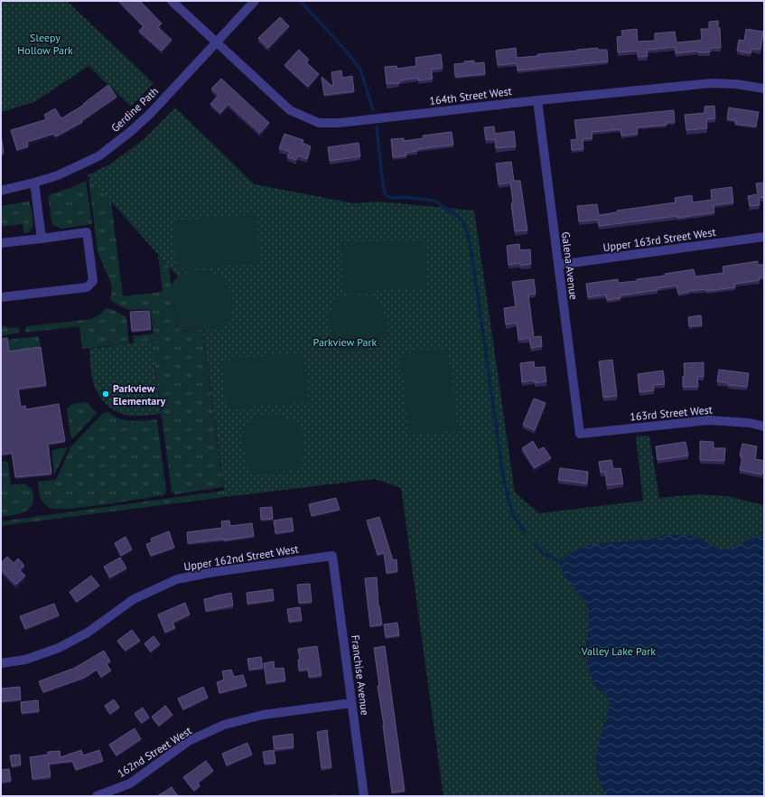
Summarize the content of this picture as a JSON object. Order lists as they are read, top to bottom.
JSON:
{
  "streets": {
    "street": [
      "164th Street West",
      "Gerdine Path",
      "Upper 163rd Street West",
      "Galena Avenue",
      "163rd Street West",
      "Upper 162nd Street West",
      "Franchise Avenue",
      "162nd Street West"
    ]
  },
  "crossings": [
    ["164th Street West", "Gerdine Path"],
    ["164th Street West", "Galena Avenue"],
    ["Upper 163rd Street West", "Galena Avenue"],
    ["Galena Avenue", "163rd Street West"],
    ["Upper 162nd Street West", "Franchise Avenue"],
    ["Franchise Avenue", "162nd Street West"]
  ],
  "parks": ["Sleepy Hollow Park", "Parkview Park", "Valley Lake Park"],
  "places": ["Parkview Elementary"]
}
